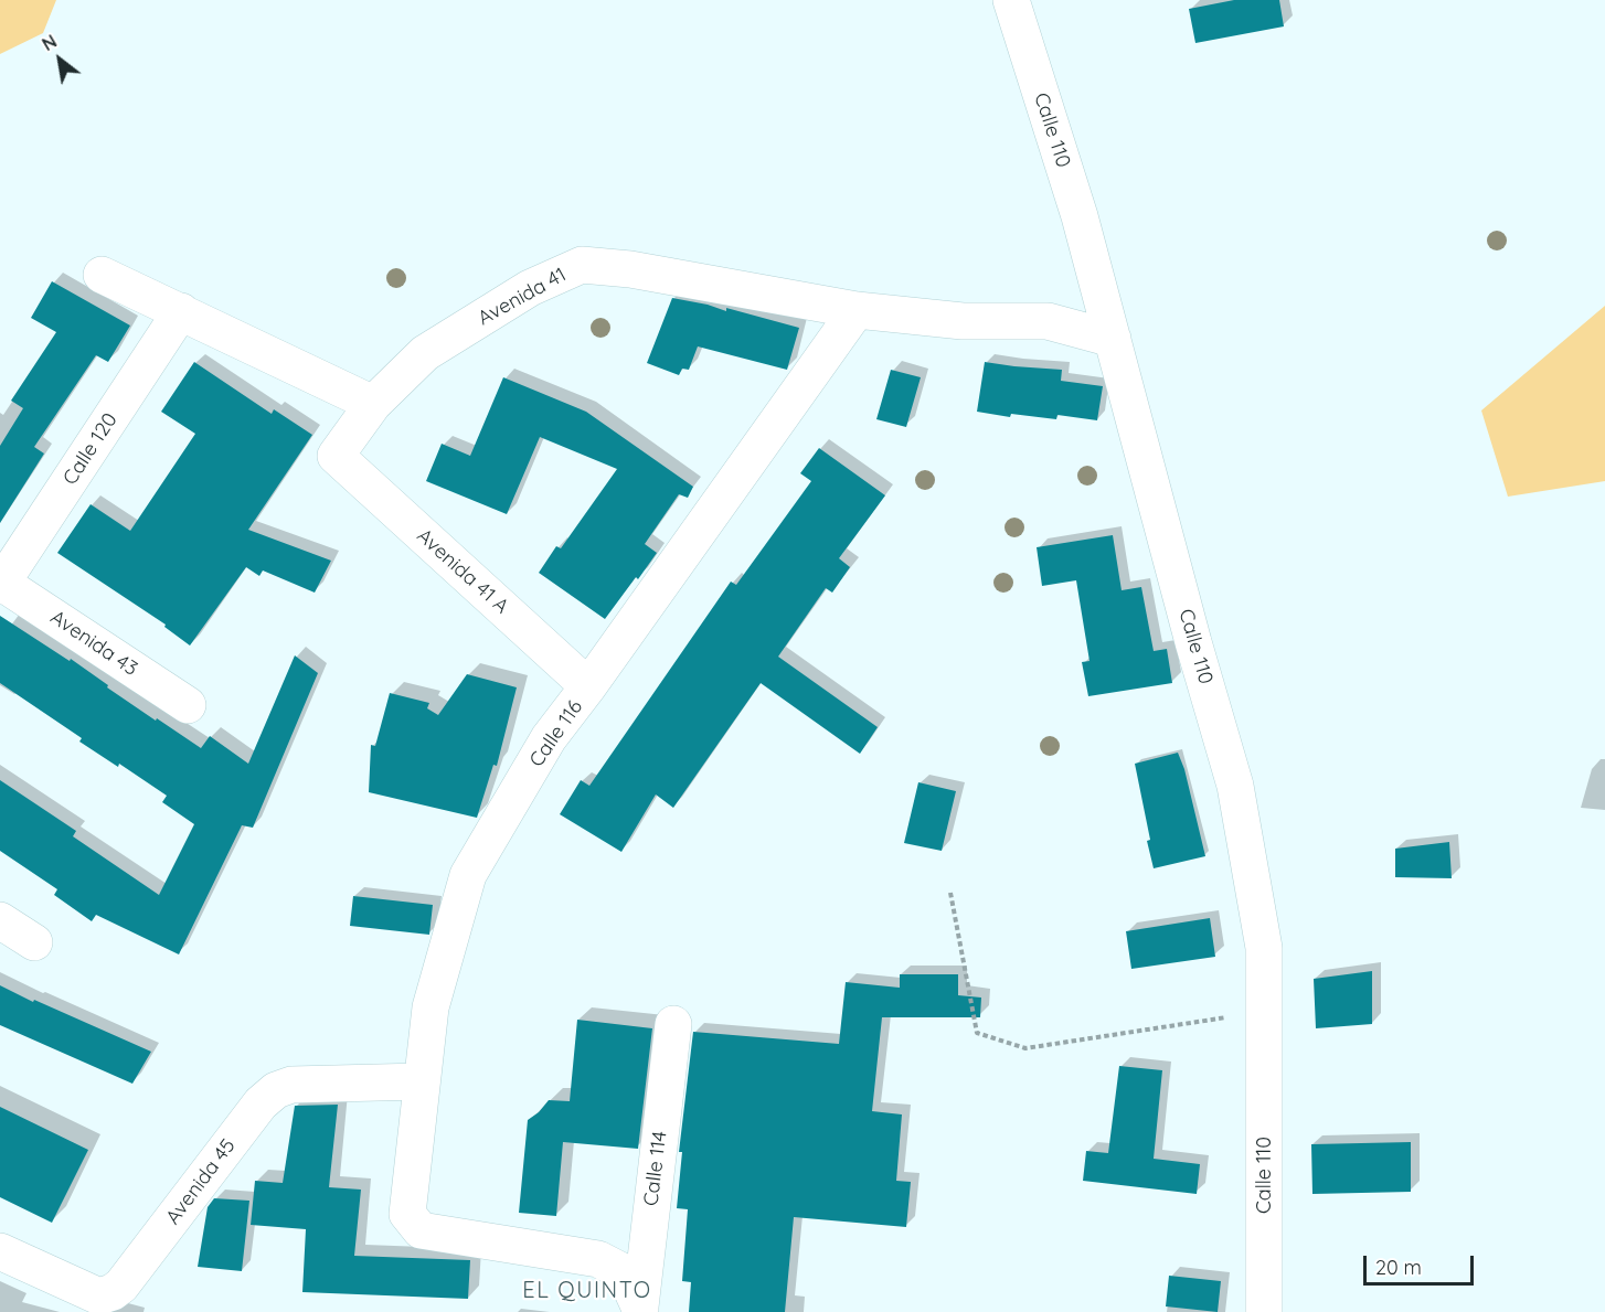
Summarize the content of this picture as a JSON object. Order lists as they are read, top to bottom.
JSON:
{
  "streets": {
    "street": [
      "Calle 110",
      "Avenida 41",
      "Calle 120",
      "Avenida 41 A",
      "Avenida 43",
      "Calle 116",
      "Calle 114",
      "Avenida 45"
    ]
  },
  "crossings": [
    ["Calle 110", "Avenida 41"],
    ["Avenida 41", "Avenida 41 A"],
    ["Avenida 41", "Calle 116"],
    ["Calle 120", "Avenida 43"],
    ["Avenida 41 A", "Calle 116"],
    ["Calle 116", "Calle 114"],
    ["Calle 116", "Avenida 45"]
  ],
  "districts": ["EL QUINTO"],
  "scale_bar": "20 m",
  "north": "top left"
}
